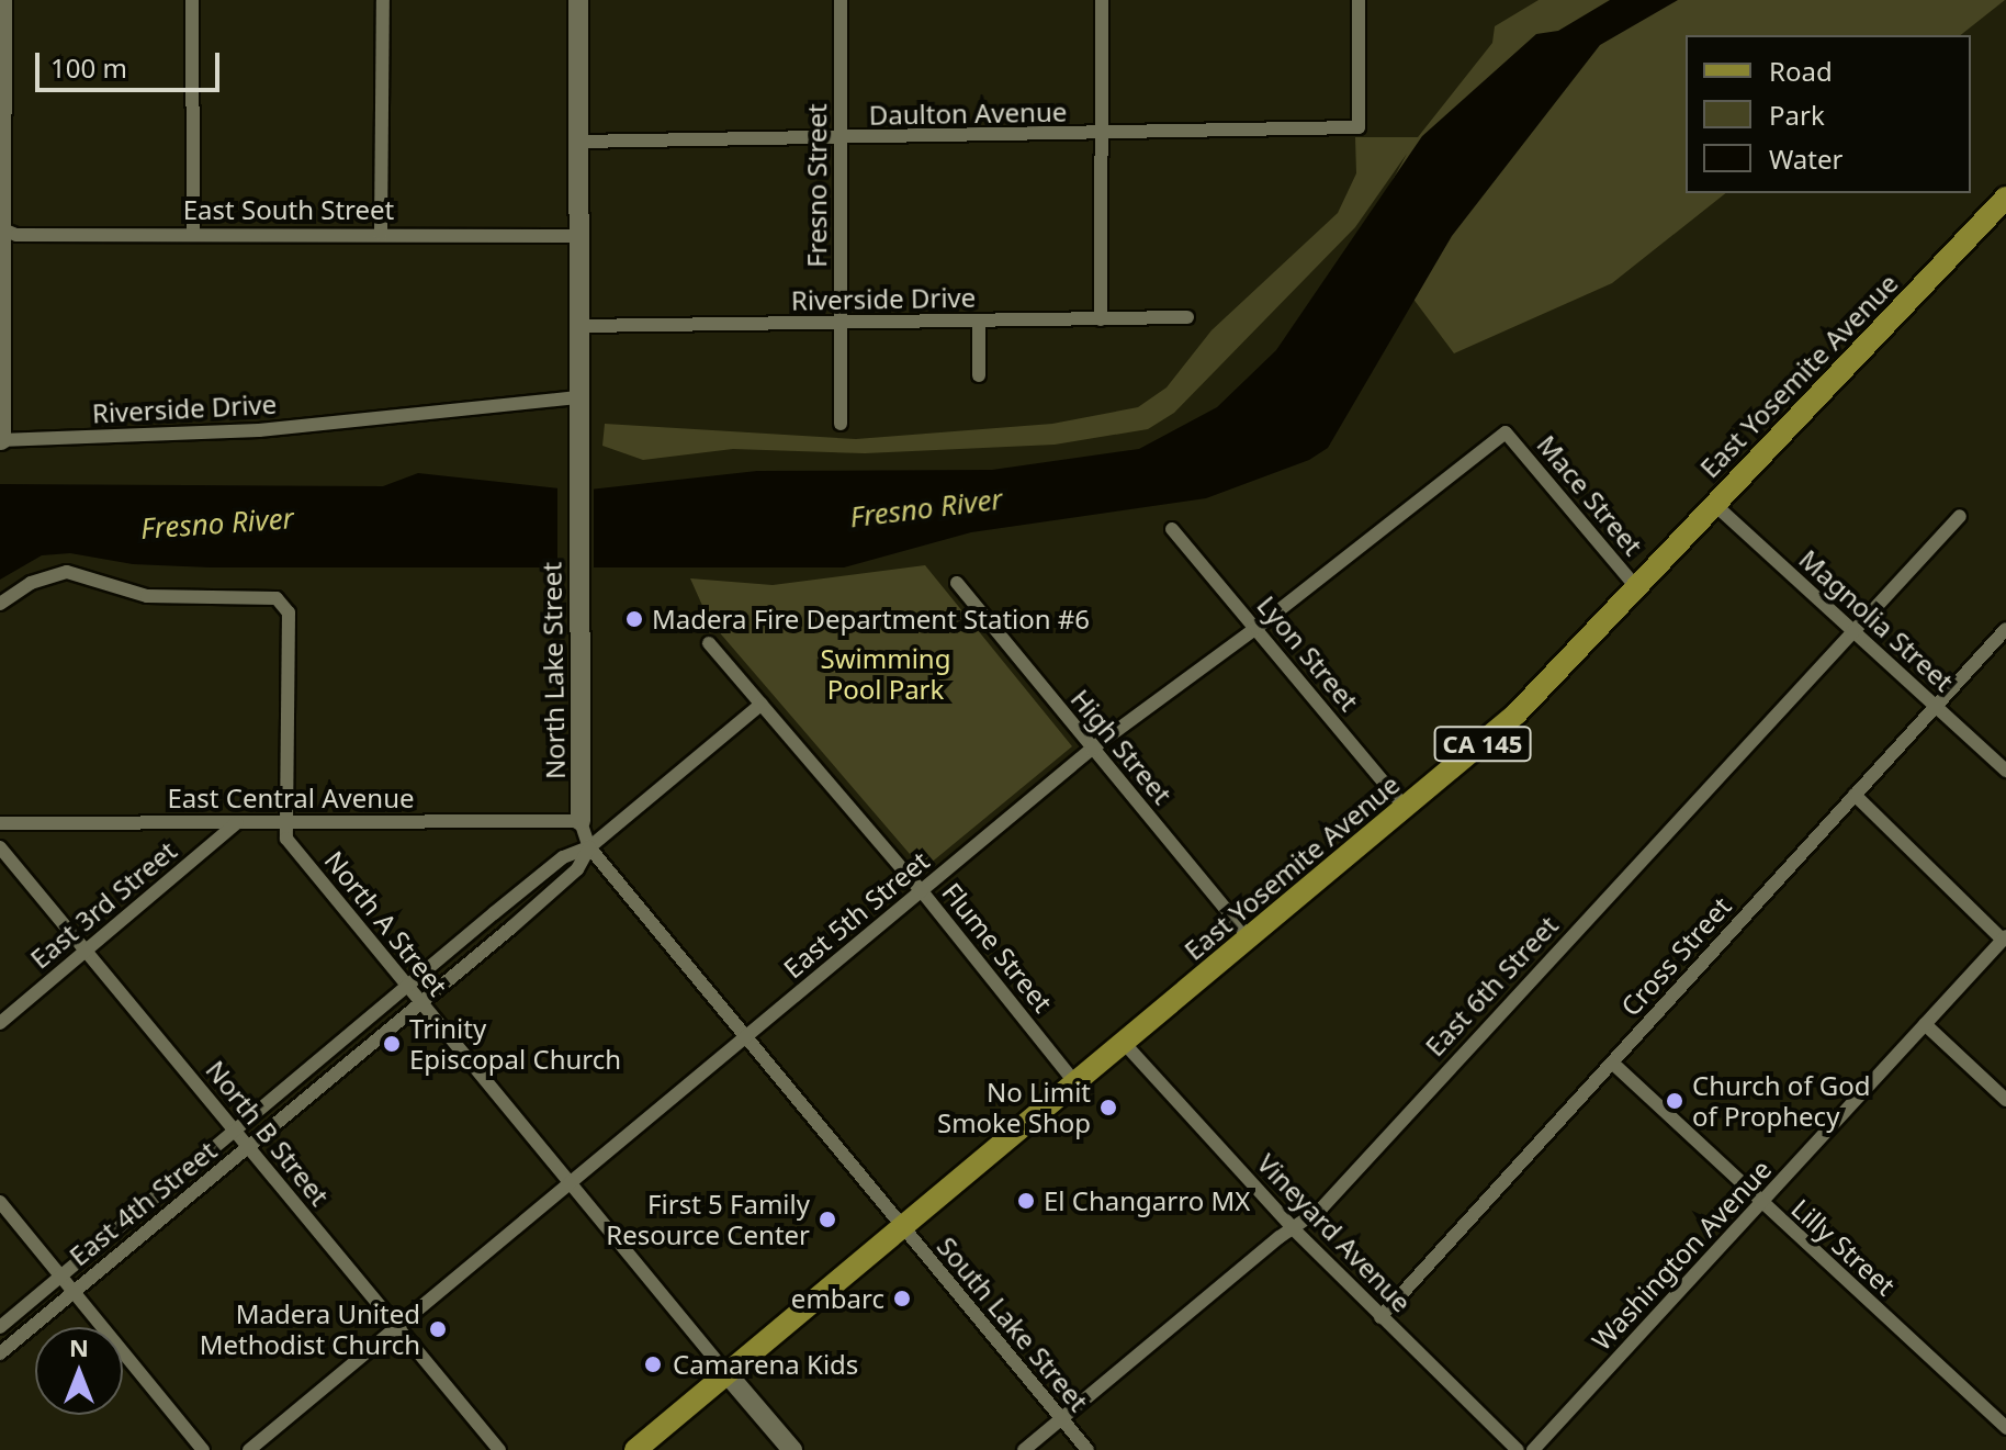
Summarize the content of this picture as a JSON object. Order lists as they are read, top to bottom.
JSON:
{
  "streets": {
    "main road": ["East Yosemite Avenue", "CA 145"],
    "street": [
      "Daulton Avenue",
      "Fresno Street",
      "East South Street",
      "Riverside Drive",
      "Mace Street",
      "Magnolia Street",
      "Lyon Street",
      "North Lake Street",
      "High Street",
      "East Central Avenue",
      "East 3rd Street",
      "East 5th Street",
      "North A Street",
      "Flume Street",
      "Cross Street",
      "East 6th Street",
      "North B Street",
      "East 4th Street",
      "Vineyard Avenue",
      "Lilly Street",
      "Washington Avenue",
      "South Lake Street"
    ]
  },
  "crossings": [
    ["Daulton Avenue", "Fresno Street"],
    ["Daulton Avenue", "North Lake Street"],
    ["Fresno Street", "Riverside Drive"],
    ["East South Street", "North Lake Street"],
    ["Riverside Drive", "North Lake Street"],
    ["East Yosemite Avenue", "Mace Street"],
    ["East Yosemite Avenue", "Magnolia Street"],
    ["East Yosemite Avenue", "Lyon Street"],
    ["East Yosemite Avenue", "North Lake Street"],
    ["East Yosemite Avenue", "High Street"],
    ["East Yosemite Avenue", "North A Street"],
    ["East Yosemite Avenue", "Flume Street"],
    ["East Yosemite Avenue", "Vineyard Avenue"],
    ["East Yosemite Avenue", "South Lake Street"],
    ["Mace Street", "East 5th Street"],
    ["Magnolia Street", "Cross Street"],
    ["Magnolia Street", "East 6th Street"],
    ["Lyon Street", "East 5th Street"],
    ["North Lake Street", "East Central Avenue"],
    ["North Lake Street", "East 5th Street"],
    ["North Lake Street", "East 4th Street"],
    ["North Lake Street", "South Lake Street"],
    ["High Street", "East 5th Street"],
    ["East Central Avenue", "East 3rd Street"],
    ["East Central Avenue", "North A Street"],
    ["East 3rd Street", "North B Street"],
    ["East 5th Street", "North A Street"],
    ["East 5th Street", "Flume Street"],
    ["East 5th Street", "North B Street"],
    ["North A Street", "East 4th Street"],
    ["Flume Street", "East 4th Street"],
    ["Cross Street", "Vineyard Avenue"],
    ["Cross Street", "Lilly Street"],
    ["East 6th Street", "Vineyard Avenue"],
    ["East 6th Street", "South Lake Street"],
    ["North B Street", "East 4th Street"],
    ["Lilly Street", "Washington Avenue"]
  ],
  "water": ["Fresno River"],
  "parks": ["Swimming Pool Park"],
  "places": [
    "Madera Fire Department Station #6",
    "Trinity Episcopal Church",
    "Church of God of Prophecy",
    "No Limit Smoke Shop",
    "El Changarro MX",
    "First 5 Family Resource Center",
    "embarc",
    "Madera United Methodist Church",
    "Camarena Kids"
  ],
  "legend": ["Road", "Park", "Water"],
  "scale_bar": "100 m",
  "north": "top"
}
